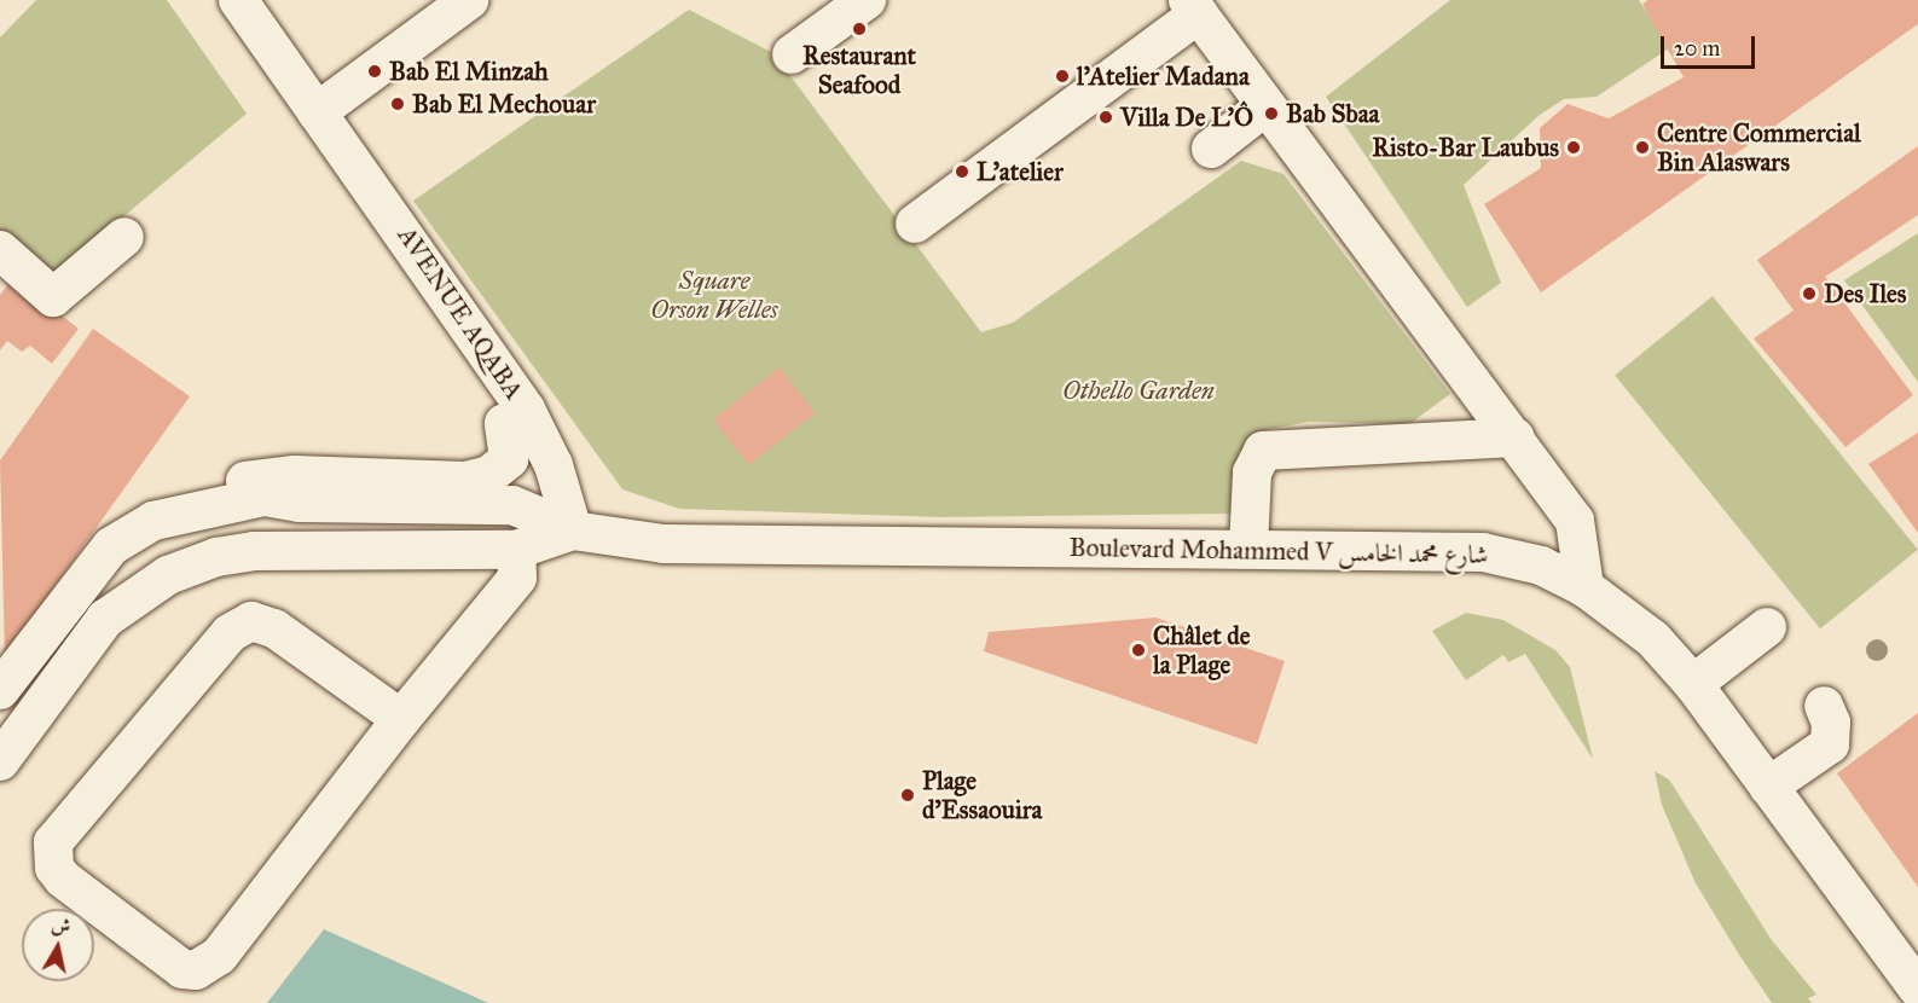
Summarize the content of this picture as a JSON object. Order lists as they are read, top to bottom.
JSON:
{
  "streets": {
    "street": ["AVENUE AQABA", "Boulevard Mohammed V شارع محمد الخامس"]
  },
  "crossings": [
    ["AVENUE AQABA", "Boulevard Mohammed V شارع محمد الخامس"]
  ],
  "parks": ["Square Orson Welles", "Othello Garden"],
  "places": [
    "Restaurant Seafood",
    "Bab El Minzah",
    "l’Atelier Madana",
    "Bab El Mechouar",
    "Bab Sbaa",
    "Villa De L'Ô",
    "Risto-Bar Laubus",
    "Centre Commercial Bin Alaswars",
    "L'atelier",
    "Des Iles",
    "Châlet de la Plage",
    "Plage d'Essaouira"
  ],
  "scale_bar": "20 m",
  "north": "top"
}
